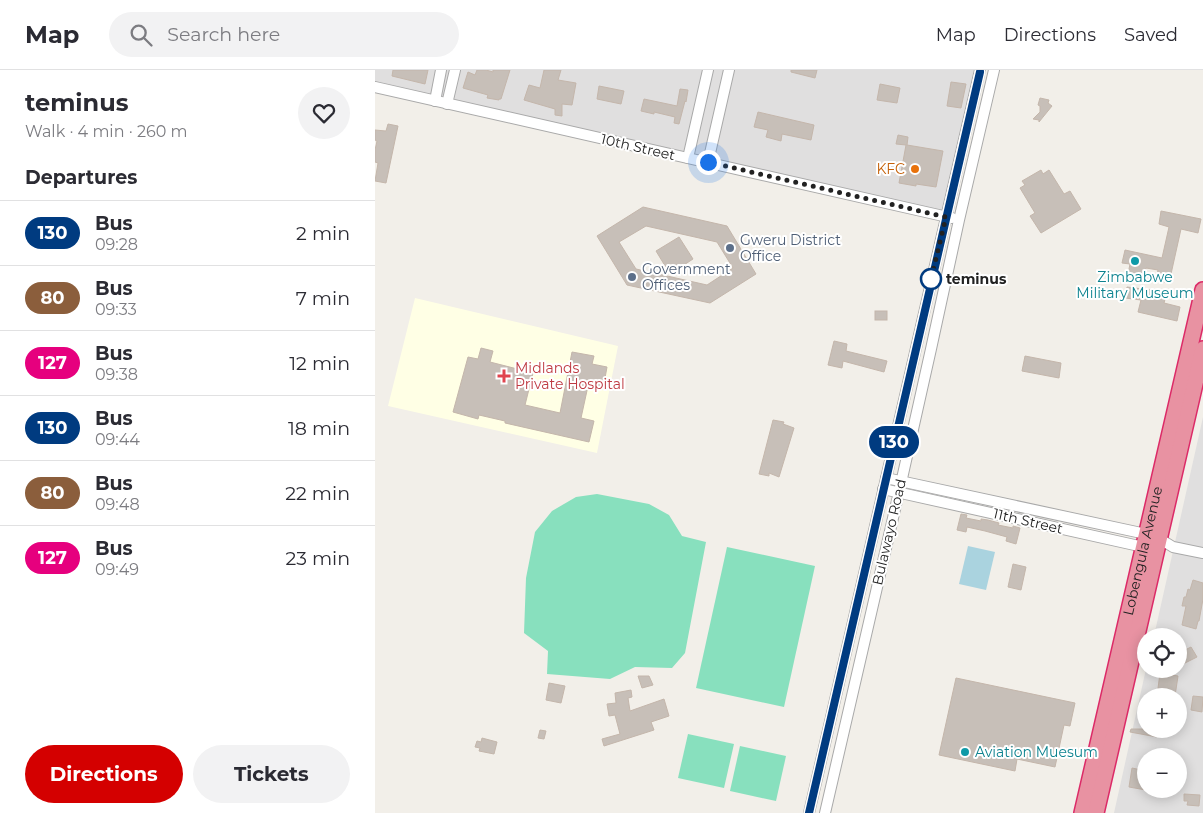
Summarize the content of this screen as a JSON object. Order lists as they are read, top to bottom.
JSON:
{
  "streets": {
    "highway": ["Lobengula Avenue"],
    "street": ["10th Street", "11th Street", "Bulawayo Road"]
  },
  "crossings": [
    ["10th Street", "Bulawayo Road"],
    ["11th Street", "Bulawayo Road"],
    ["11th Street", "Lobengula Avenue"]
  ],
  "places": {
    "other": [
      "KFC",
      "Gweru District Office",
      "Zimbabwe Military Museum",
      "Government Offices",
      "teminus",
      "Aviation Muesum"
    ],
    "health": ["Midlands Private Hospital"]
  },
  "lines": ["bus line 130"],
  "page": {
    "header": "Map",
    "search": "Search here",
    "nav": ["Map", "Directions", "Saved"],
    "heading": [
      ["teminus", "Walk · 4 min · 260 m"],
      "Departures"
    ],
    "on_map": "130",
    "list": [
      {
        "mark": "130",
        "name": "Bus",
        "note": "09:28",
        "value": "2 min"
      },
      {
        "mark": "80",
        "name": "Bus",
        "note": "09:33",
        "value": "7 min"
      },
      {
        "mark": "127",
        "name": "Bus",
        "note": "09:38",
        "value": "12 min"
      },
      {
        "mark": "130",
        "name": "Bus",
        "note": "09:44",
        "value": "18 min"
      },
      {
        "mark": "80",
        "name": "Bus",
        "note": "09:48",
        "value": "22 min"
      },
      {
        "mark": "127",
        "name": "Bus",
        "note": "09:49",
        "value": "23 min"
      }
    ],
    "map_buttons": ["+", "−"],
    "buttons": ["Directions", "Tickets"]
  }
}
